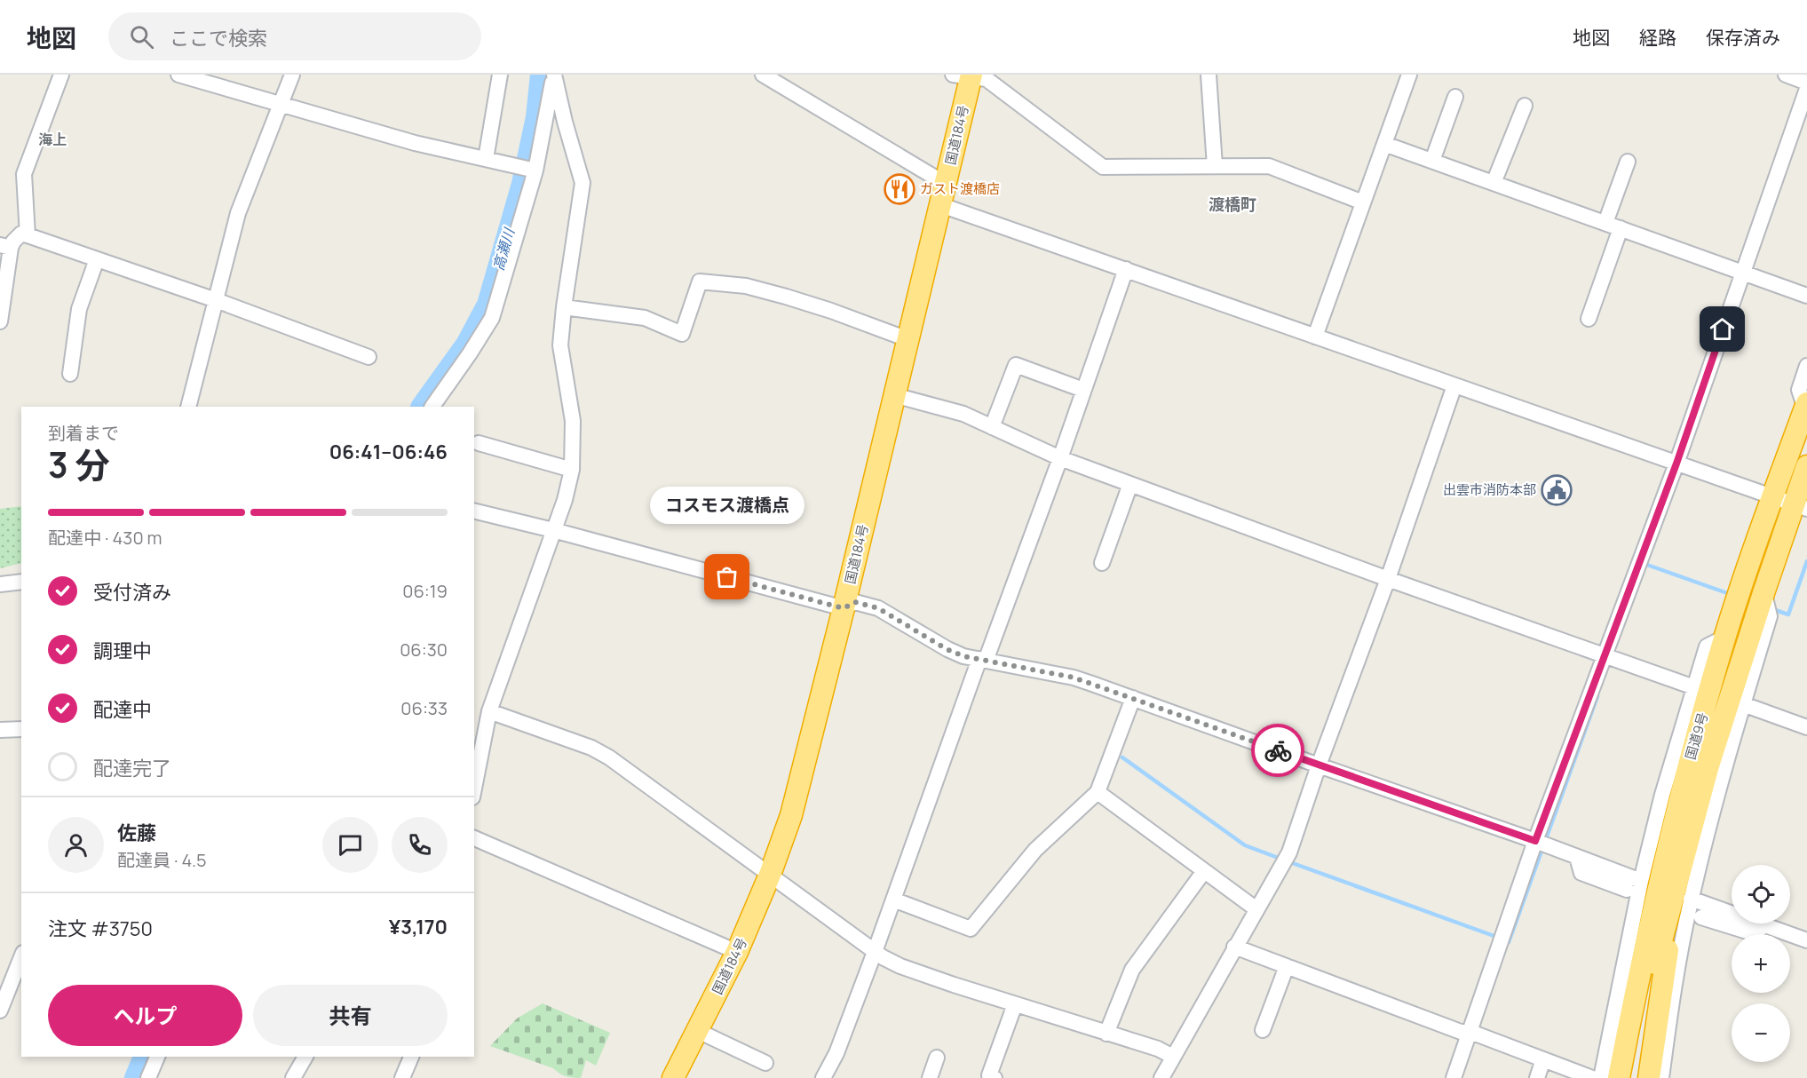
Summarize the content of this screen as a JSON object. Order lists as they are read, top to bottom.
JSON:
{
  "streets": {
    "highway": ["国道184号", "国道9号"]
  },
  "districts": ["海上", "渡橋町"],
  "water": ["高瀬川"],
  "places": {
    "restaurant": ["ガスト渡橋店"],
    "public building": ["出雲市消防本部"],
    "other": ["コスモス渡橋点"]
  },
  "page": {
    "header": "地図",
    "search": "ここで検索",
    "nav": ["地図", "経路", "保存済み"],
    "heading": ["3 分", "到着まで", "06:41–06:46"],
    "panel": [
      "佐藤",
      "配達員 · 4.5",
      "注文 #3750",
      "¥3,170"
    ],
    "bubble": "コスモス渡橋点",
    "bar": "配達中 · 430 m",
    "list": [
      ["受付済み", "06:19"],
      ["調理中", "06:30"],
      ["配達中", "06:33"],
      "配達完了"
    ],
    "map_buttons": ["+", "−"],
    "buttons": ["ヘルプ", "共有"]
  }
}
